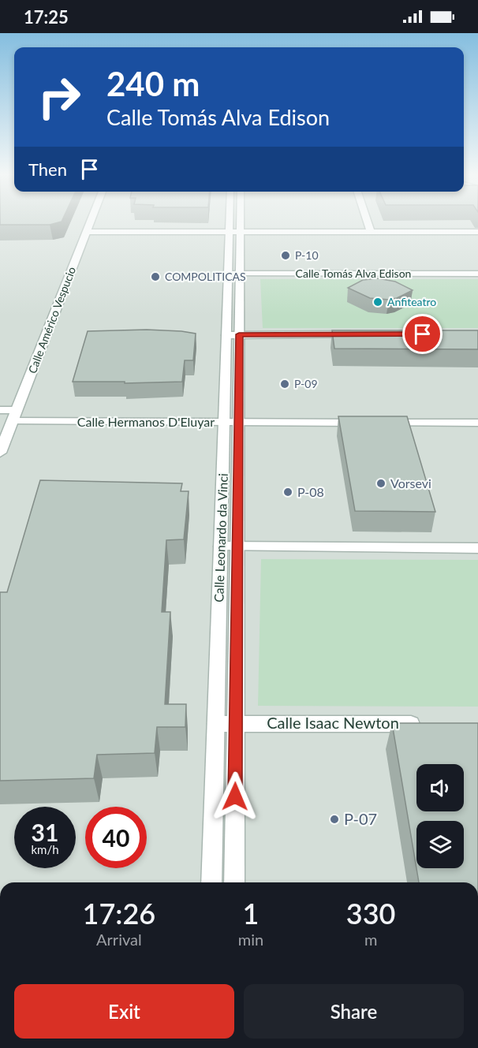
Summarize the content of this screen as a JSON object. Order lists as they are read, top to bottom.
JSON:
{
  "streets": {
    "street": [
      "Calle Tomás Alva Edison",
      "Calle Américo Vespucio",
      "Calle Hermanos D'Eluyar",
      "Calle Leonardo da Vinci",
      "Calle Isaac Newton"
    ]
  },
  "crossings": [
    ["Calle Tomás Alva Edison", "Calle Leonardo da Vinci"],
    ["Calle Américo Vespucio", "Calle Hermanos D'Eluyar"],
    ["Calle Hermanos D'Eluyar", "Calle Leonardo da Vinci"],
    ["Calle Leonardo da Vinci", "Calle Isaac Newton"]
  ],
  "places": [
    "P-10",
    "COMPOLITICAS",
    "Anfiteatro",
    "P-09",
    "Vorsevi",
    "P-08",
    "P-07"
  ],
  "page": {
    "status": "17:25",
    "turn": ["240 m", "Calle Tomás Alva Edison"],
    "then": "Then",
    "speed": "31 km/h",
    "limit": "40",
    "eta": [
      "17:26",
      "Arrival",
      "1",
      "min",
      "330",
      "m"
    ],
    "buttons": ["Exit", "Share"]
  }
}
